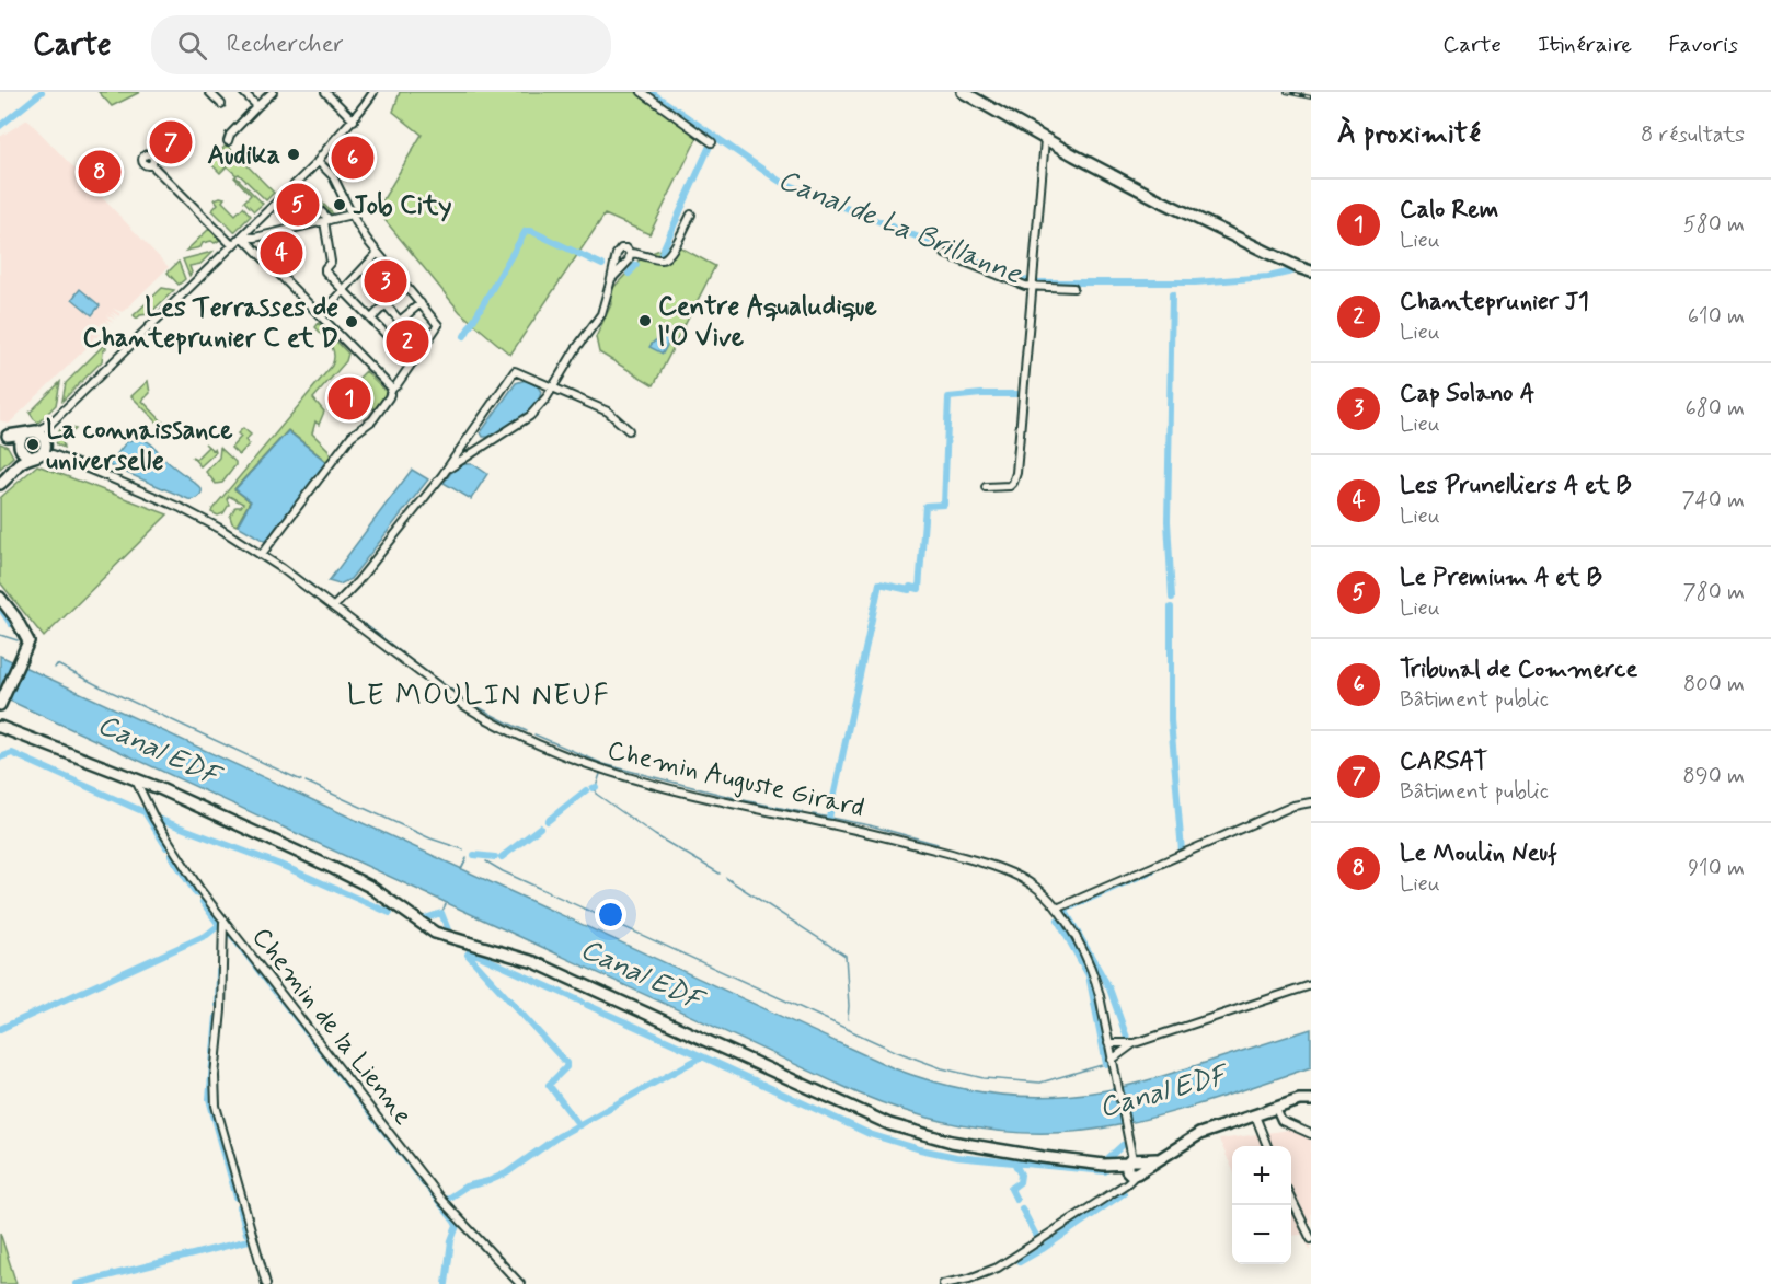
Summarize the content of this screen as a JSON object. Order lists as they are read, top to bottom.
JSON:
{
  "streets": {
    "street": ["Chemin Auguste Girard", "Chemin de la Lienne"]
  },
  "districts": ["LE MOULIN NEUF"],
  "water": ["Canal de La Brillanne", "Canal EDF"],
  "places": [
    "Audika",
    "Job City",
    "Centre Aqualudique l'O Vive",
    "Les Terrasses de Chanteprunier C et D",
    "La connaissance universelle"
  ],
  "page": {
    "header": "Carte",
    "search": "Rechercher",
    "nav": ["Carte", "Itinéraire", "Favoris"],
    "heading": ["À proximité", "8 résultats"],
    "pins": [
      "7",
      "6",
      "8",
      "5",
      "4",
      "3",
      "2",
      "1"
    ],
    "list": [
      {
        "mark": "1",
        "name": "Calo Rem",
        "note": "Lieu",
        "value": "580 m"
      },
      {
        "mark": "2",
        "name": "Chanteprunier J1",
        "note": "Lieu",
        "value": "610 m"
      },
      {
        "mark": "3",
        "name": "Cap Solano A",
        "note": "Lieu",
        "value": "680 m"
      },
      {
        "mark": "4",
        "name": "Les Prunelliers A et B",
        "note": "Lieu",
        "value": "740 m"
      },
      {
        "mark": "5",
        "name": "Le Premium A et B",
        "note": "Lieu",
        "value": "780 m"
      },
      {
        "mark": "6",
        "name": "Tribunal de Commerce",
        "note": "Bâtiment public",
        "value": "800 m"
      },
      {
        "mark": "7",
        "name": "CARSAT",
        "note": "Bâtiment public",
        "value": "890 m"
      },
      {
        "mark": "8",
        "name": "Le Moulin Neuf",
        "note": "Lieu",
        "value": "910 m"
      }
    ],
    "map_buttons": ["+", "−"]
  }
}
